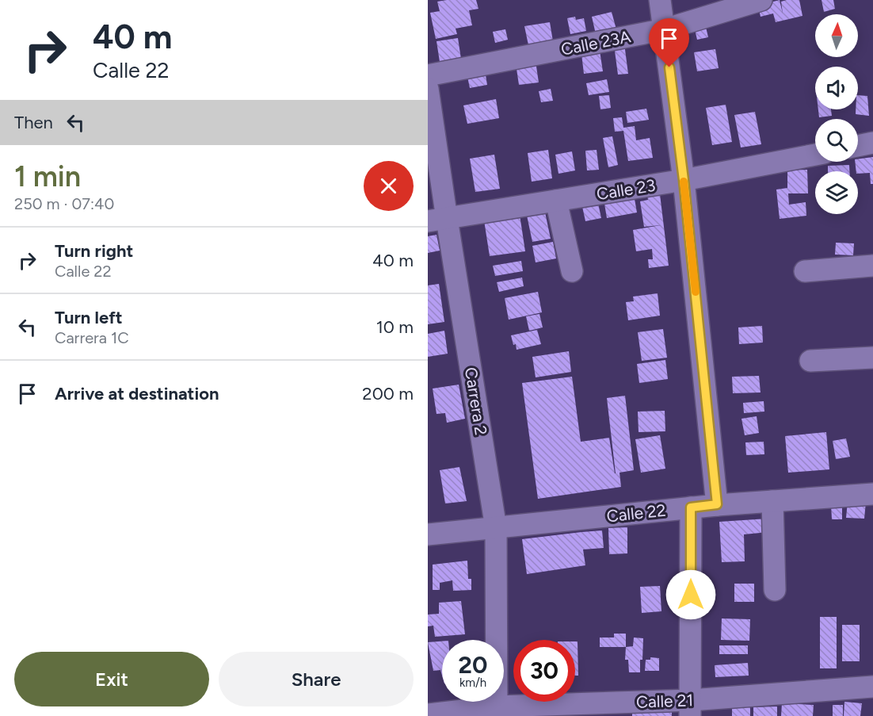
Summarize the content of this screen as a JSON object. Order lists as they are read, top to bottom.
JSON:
{
  "streets": {
    "street": [
      "Calle 23A",
      "Calle 23",
      "Carrera 2",
      "Calle 22",
      "Calle 21"
    ]
  },
  "crossings": [
    ["Calle 23", "Carrera 2"],
    ["Carrera 2", "Calle 22"],
    ["Carrera 2", "Calle 21"]
  ],
  "north": "top",
  "page": {
    "turn": ["40 m", "Calle 22"],
    "then": "Then",
    "heading": ["1 min", "250 m · 07:40"],
    "list": [
      {
        "name": "Turn right",
        "note": "Calle 22",
        "value": "40 m"
      },
      {
        "name": "Turn left",
        "note": "Carrera 1C",
        "value": "10 m"
      },
      {
        "name": "Arrive at destination",
        "value": "200 m"
      }
    ],
    "speed": "20 km/h",
    "limit": "30",
    "buttons": ["Exit", "Share"]
  }
}
